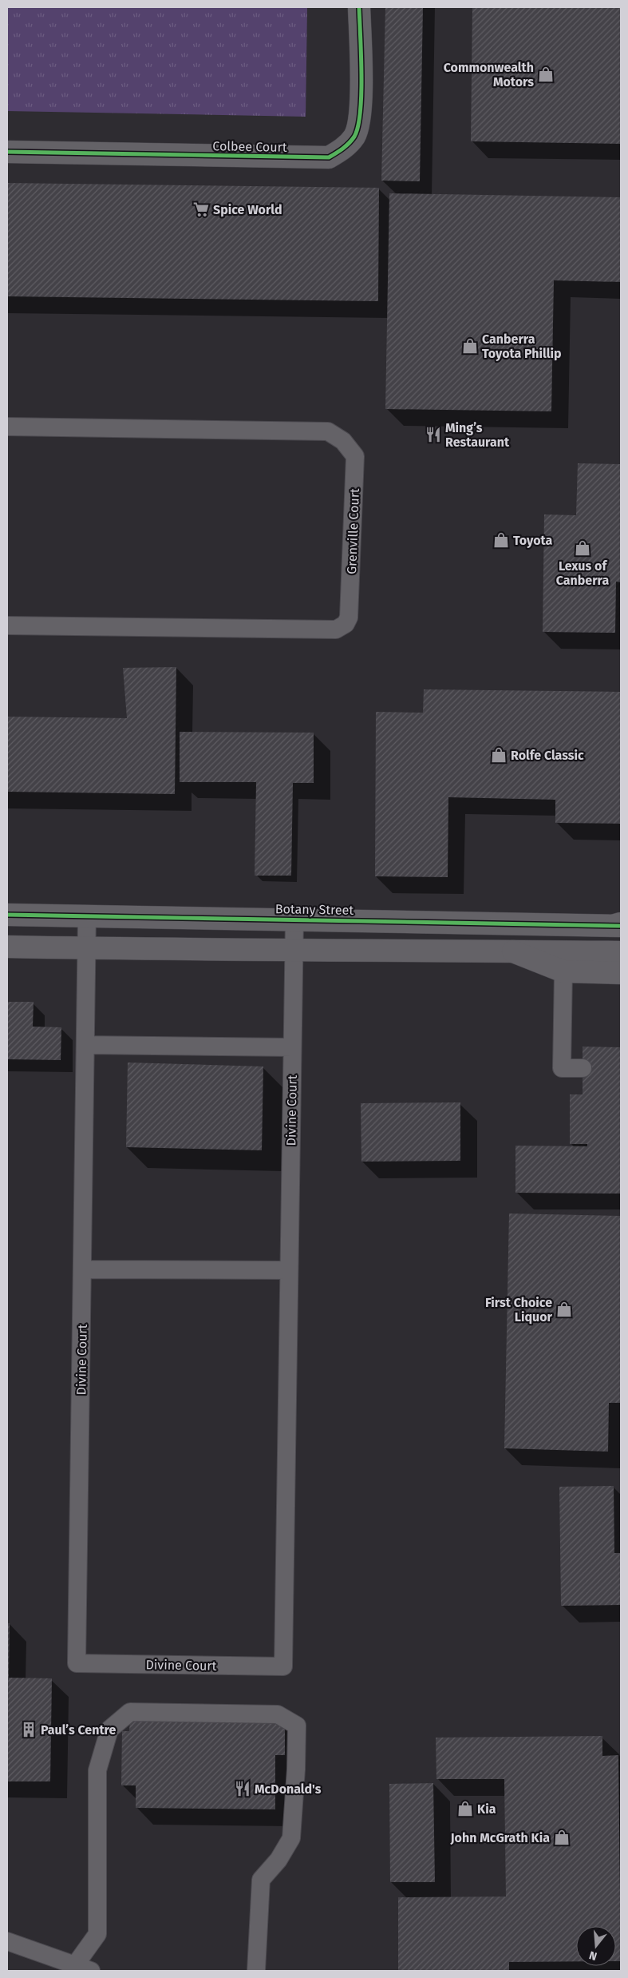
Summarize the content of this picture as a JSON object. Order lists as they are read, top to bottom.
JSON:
{
  "streets": {
    "street": ["Colbee Court", "Botany Street"],
    "lane": ["Grenville Court", "Divine Court"]
  },
  "crossings": [
    ["Botany Street", "Divine Court"]
  ],
  "places": {
    "shop": [
      "Commonwealth Motors",
      "Canberra Toyota Phillip",
      "Toyota",
      "Lexus of Canberra",
      "Rolfe Classic",
      "First Choice Liquor",
      "Kia",
      "John McGrath Kia"
    ],
    "supermarket": ["Spice World"],
    "restaurant": ["Ming’s Restaurant", "McDonald's"],
    "building": ["Paul’s Centre"]
  },
  "north": "bottom"
}
